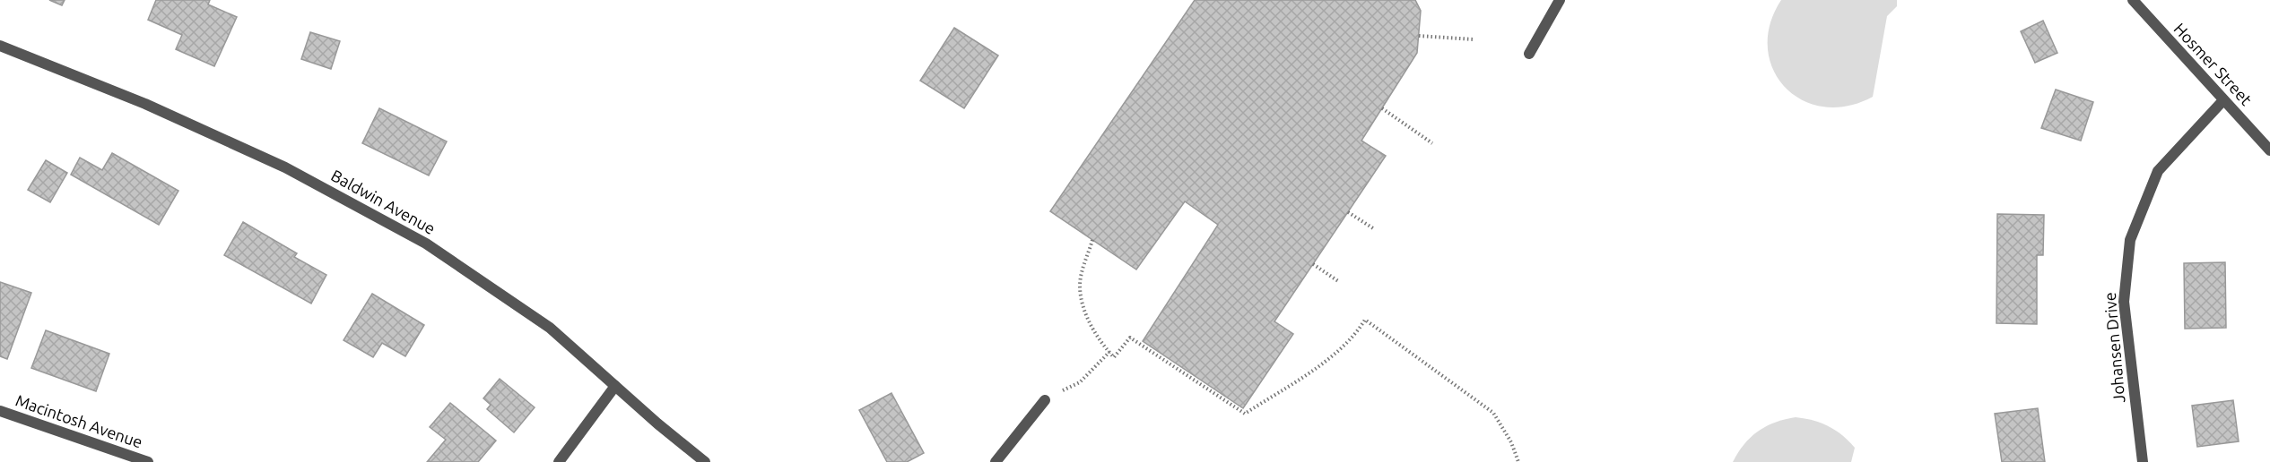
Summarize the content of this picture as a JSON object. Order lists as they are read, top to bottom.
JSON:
{
  "streets": {
    "street": [
      "Hosmer Street",
      "Baldwin Avenue",
      "Johansen Drive",
      "Macintosh Avenue"
    ]
  },
  "crossings": [
    ["Hosmer Street", "Johansen Drive"]
  ]
}
